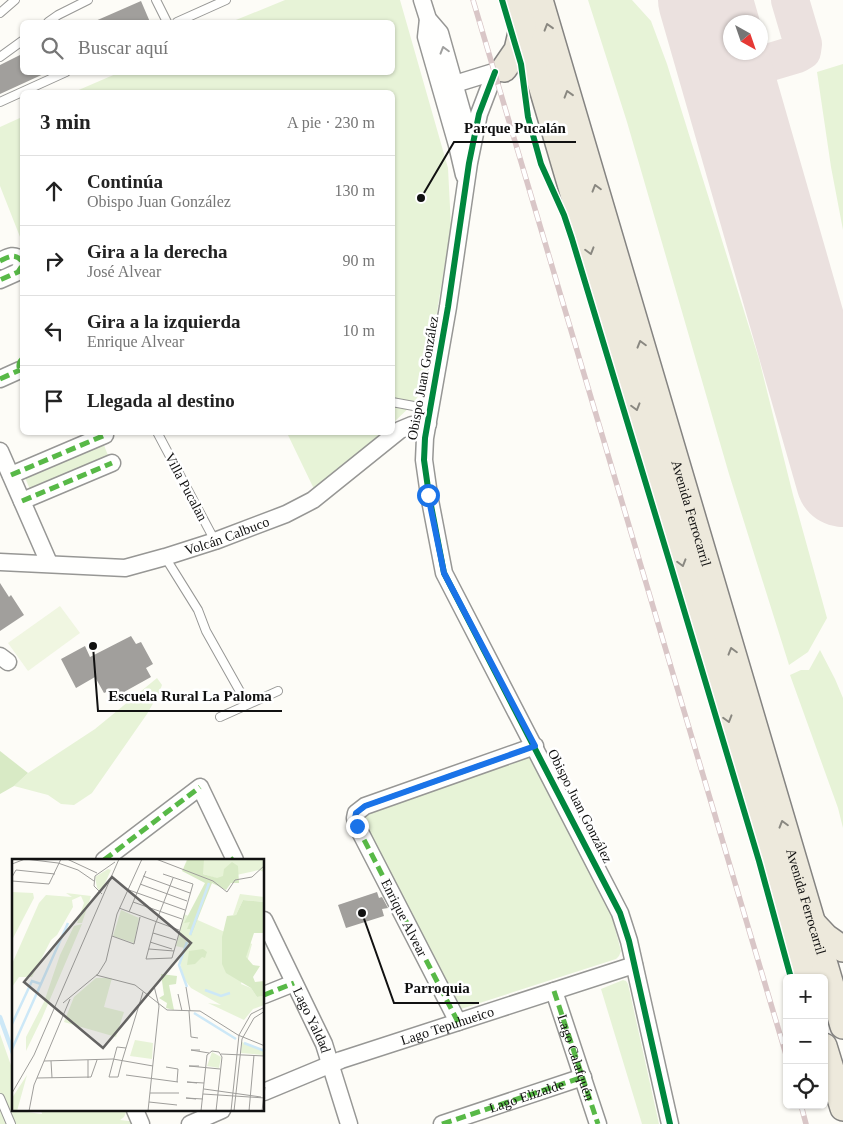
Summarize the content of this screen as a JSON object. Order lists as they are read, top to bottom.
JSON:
{
  "streets": {
    "main road": ["Avenida Ferrocarril"],
    "street": [
      "Obispo Juan González",
      "Volcán Calbuco",
      "Enrique Alvear",
      "Lago Yaldad",
      "Lago Tepuhueico",
      "Lago Calafquén",
      "Lago Elizalde"
    ],
    "lane": ["Villa Pucalan"]
  },
  "crossings": [
    ["Obispo Juan González", "Volcán Calbuco"],
    ["Obispo Juan González", "Enrique Alvear"],
    ["Obispo Juan González", "Lago Tepuhueico"],
    ["Villa Pucalan", "Volcán Calbuco"],
    ["Enrique Alvear", "Lago Tepuhueico"],
    ["Lago Yaldad", "Lago Tepuhueico"],
    ["Lago Tepuhueico", "Lago Calafquén"],
    ["Lago Calafquén", "Lago Elizalde"]
  ],
  "places": ["Parque Pucalán", "Escuela Rural La Paloma", "Parroquia"],
  "north": "bottom right",
  "page": {
    "search": "Buscar aquí",
    "heading": ["3 min", "A pie · 230 m"],
    "list": [
      ["Continúa", "Obispo Juan González", "130 m"],
      ["Gira a la derecha", "José Alvear", "90 m"],
      ["Gira a la izquierda", "Enrique Alvear", "10 m"],
      "Llegada al destino"
    ],
    "map_buttons": ["+", "−"]
  }
}
